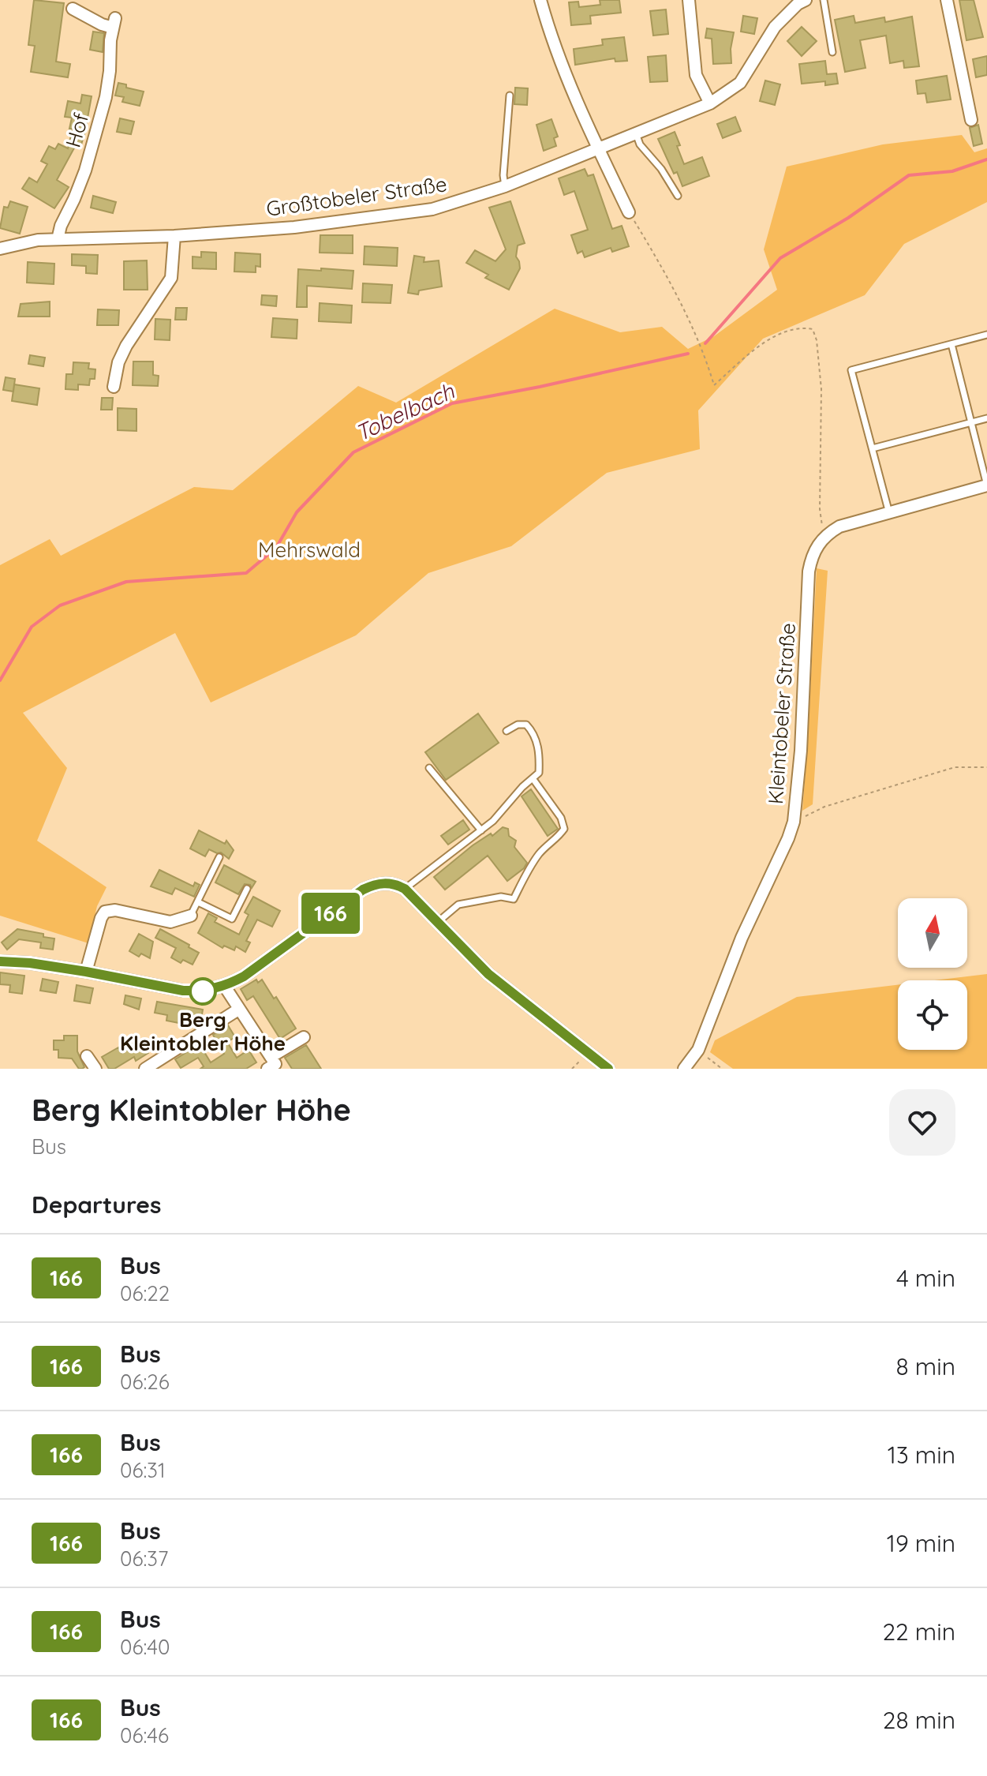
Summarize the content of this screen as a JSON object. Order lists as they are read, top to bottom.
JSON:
{
  "streets": {
    "street": ["Hof", "Großtobeler Straße", "Kleintobeler Straße"]
  },
  "crossings": [
    ["Hof", "Großtobeler Straße"]
  ],
  "water": ["Tobelbach"],
  "parks": ["Mehrswald"],
  "places": ["Berg Kleintobler Höhe"],
  "lines": ["bus line 166"],
  "north": "top",
  "page": {
    "on_map": "166",
    "heading": [
      ["Berg Kleintobler Höhe", "Bus"],
      "Departures"
    ],
    "list": [
      {
        "mark": "166",
        "name": "Bus",
        "note": "06:22",
        "value": "4 min"
      },
      {
        "mark": "166",
        "name": "Bus",
        "note": "06:26",
        "value": "8 min"
      },
      {
        "mark": "166",
        "name": "Bus",
        "note": "06:31",
        "value": "13 min"
      },
      {
        "mark": "166",
        "name": "Bus",
        "note": "06:37",
        "value": "19 min"
      },
      {
        "mark": "166",
        "name": "Bus",
        "note": "06:40",
        "value": "22 min"
      },
      {
        "mark": "166",
        "name": "Bus",
        "note": "06:46",
        "value": "28 min"
      }
    ]
  }
}
